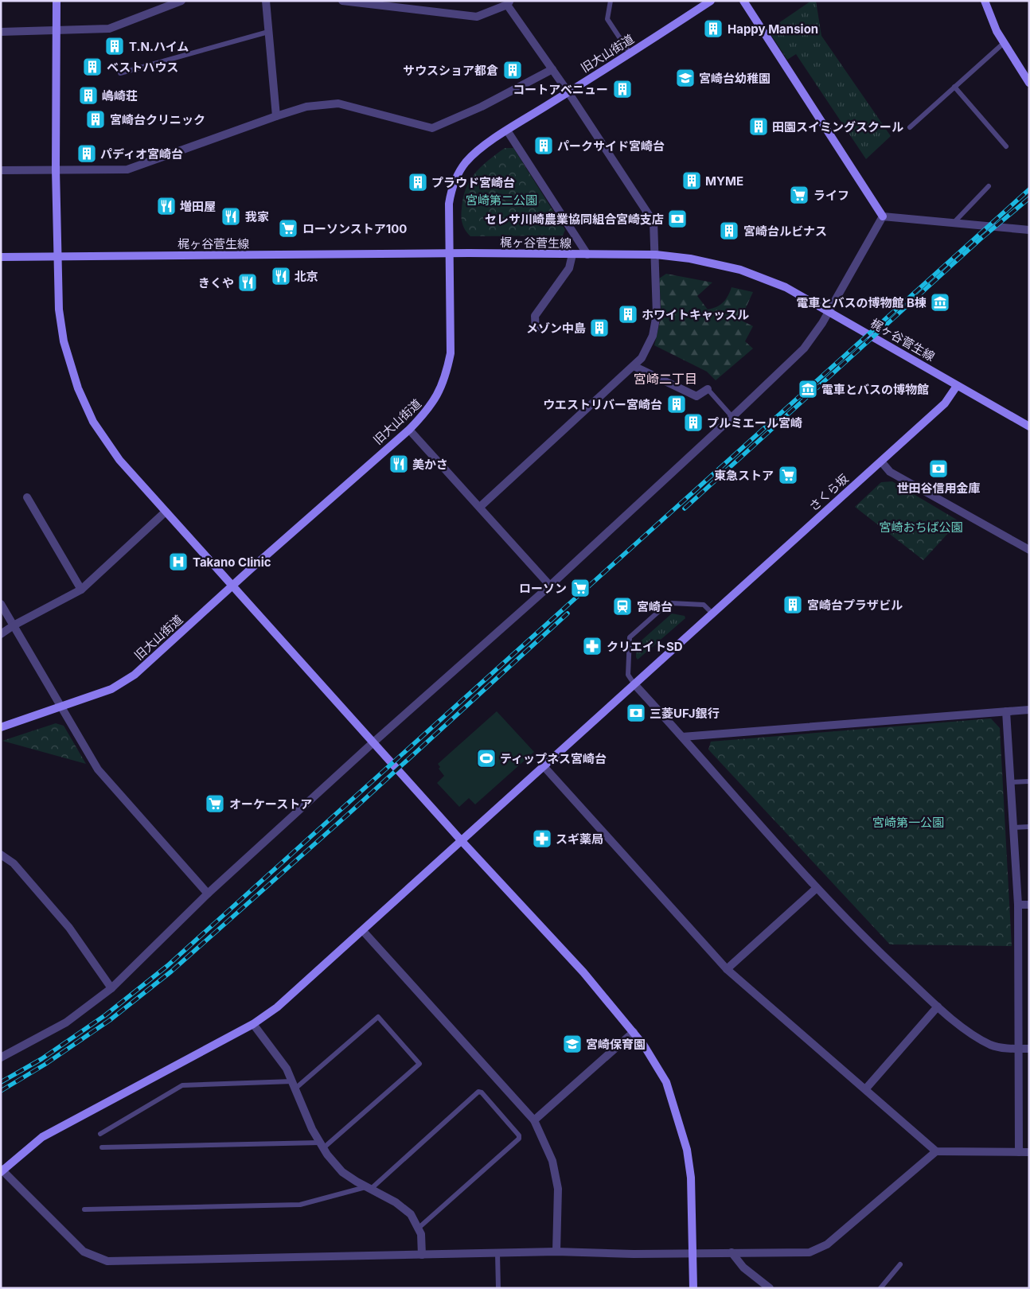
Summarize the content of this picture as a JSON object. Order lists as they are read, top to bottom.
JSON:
{
  "streets": {
    "street": ["旧大山街道", "梶ヶ谷菅生線", "さくら坂"]
  },
  "crossings": [
    ["旧大山街道", "梶ヶ谷菅生線"],
    ["梶ヶ谷菅生線", "さくら坂"]
  ],
  "districts": ["宮崎二丁目"],
  "parks": ["宮崎第二公園", "宮崎おちば公園", "宮崎第一公園"],
  "places": {
    "building": [
      "Happy Mansion",
      "T.N.ハイム",
      "ベストハウス",
      "サウスショア都倉",
      "コートアベニュー",
      "嶋崎荘",
      "宮崎台クリニック",
      "田園スイミングスクール",
      "パークサイド宮崎台",
      "パディオ宮崎台",
      "MYME",
      "プラウド宮崎台",
      "宮崎台ルビナス",
      "ホワイトキャッスル",
      "メゾン中島",
      "ウエストリバー宮崎台",
      "プルミエール宮崎",
      "宮崎台プラザビル"
    ],
    "school or university": ["宮崎台幼稚園", "宮崎保育園"],
    "supermarket": [
      "ライフ",
      "ローソンストア100",
      "東急ストア",
      "ローソン",
      "オーケーストア"
    ],
    "restaurant": [
      "増田屋",
      "我家",
      "北京",
      "きくや",
      "美かさ"
    ],
    "bank": ["セレサ川崎農業協同組合宮崎支店", "世田谷信用金庫", "三菱UFJ銀行"],
    "museum": ["電車とバスの博物館 B棟", "電車とバスの博物館"],
    "hospital": ["Takano Clinic"],
    "station": ["宮崎台"],
    "pharmacy": ["クリエイトSD", "スギ薬局"],
    "sports": ["ティップネス宮崎台"]
  }
}
